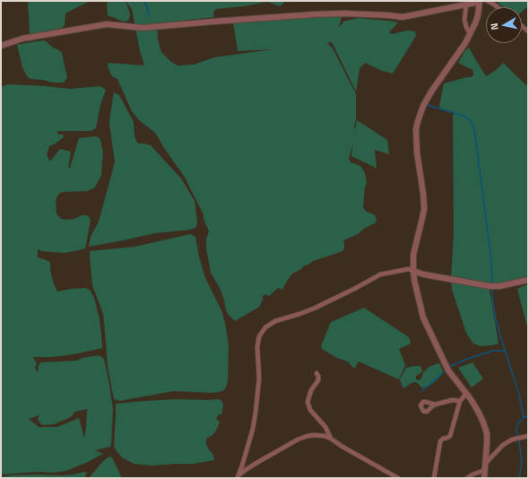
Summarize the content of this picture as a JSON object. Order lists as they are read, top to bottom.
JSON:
{
  "north": "left"
}
